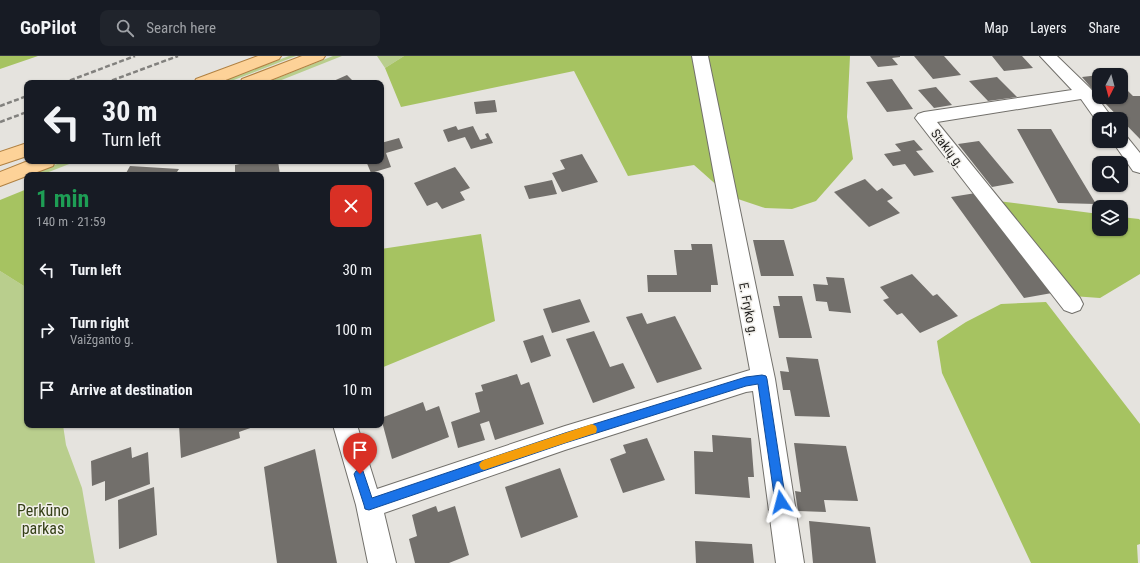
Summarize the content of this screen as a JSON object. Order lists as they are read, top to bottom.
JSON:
{
  "streets": {
    "street": ["Stakių g.", "E. Fryko g."]
  },
  "parks": ["Perkūno parkas"],
  "north": "bottom",
  "page": {
    "header": "GoPilot",
    "search": "Search here",
    "nav": ["Map", "Layers", "Share"],
    "turn": ["30 m", "Turn left"],
    "heading": ["1 min", "140 m · 21:59"],
    "list": [
      {
        "name": "Turn left",
        "value": "30 m"
      },
      {
        "name": "Turn right",
        "note": "Vaižganto g.",
        "value": "100 m"
      },
      {
        "name": "Arrive at destination",
        "value": "10 m"
      }
    ]
  }
}
